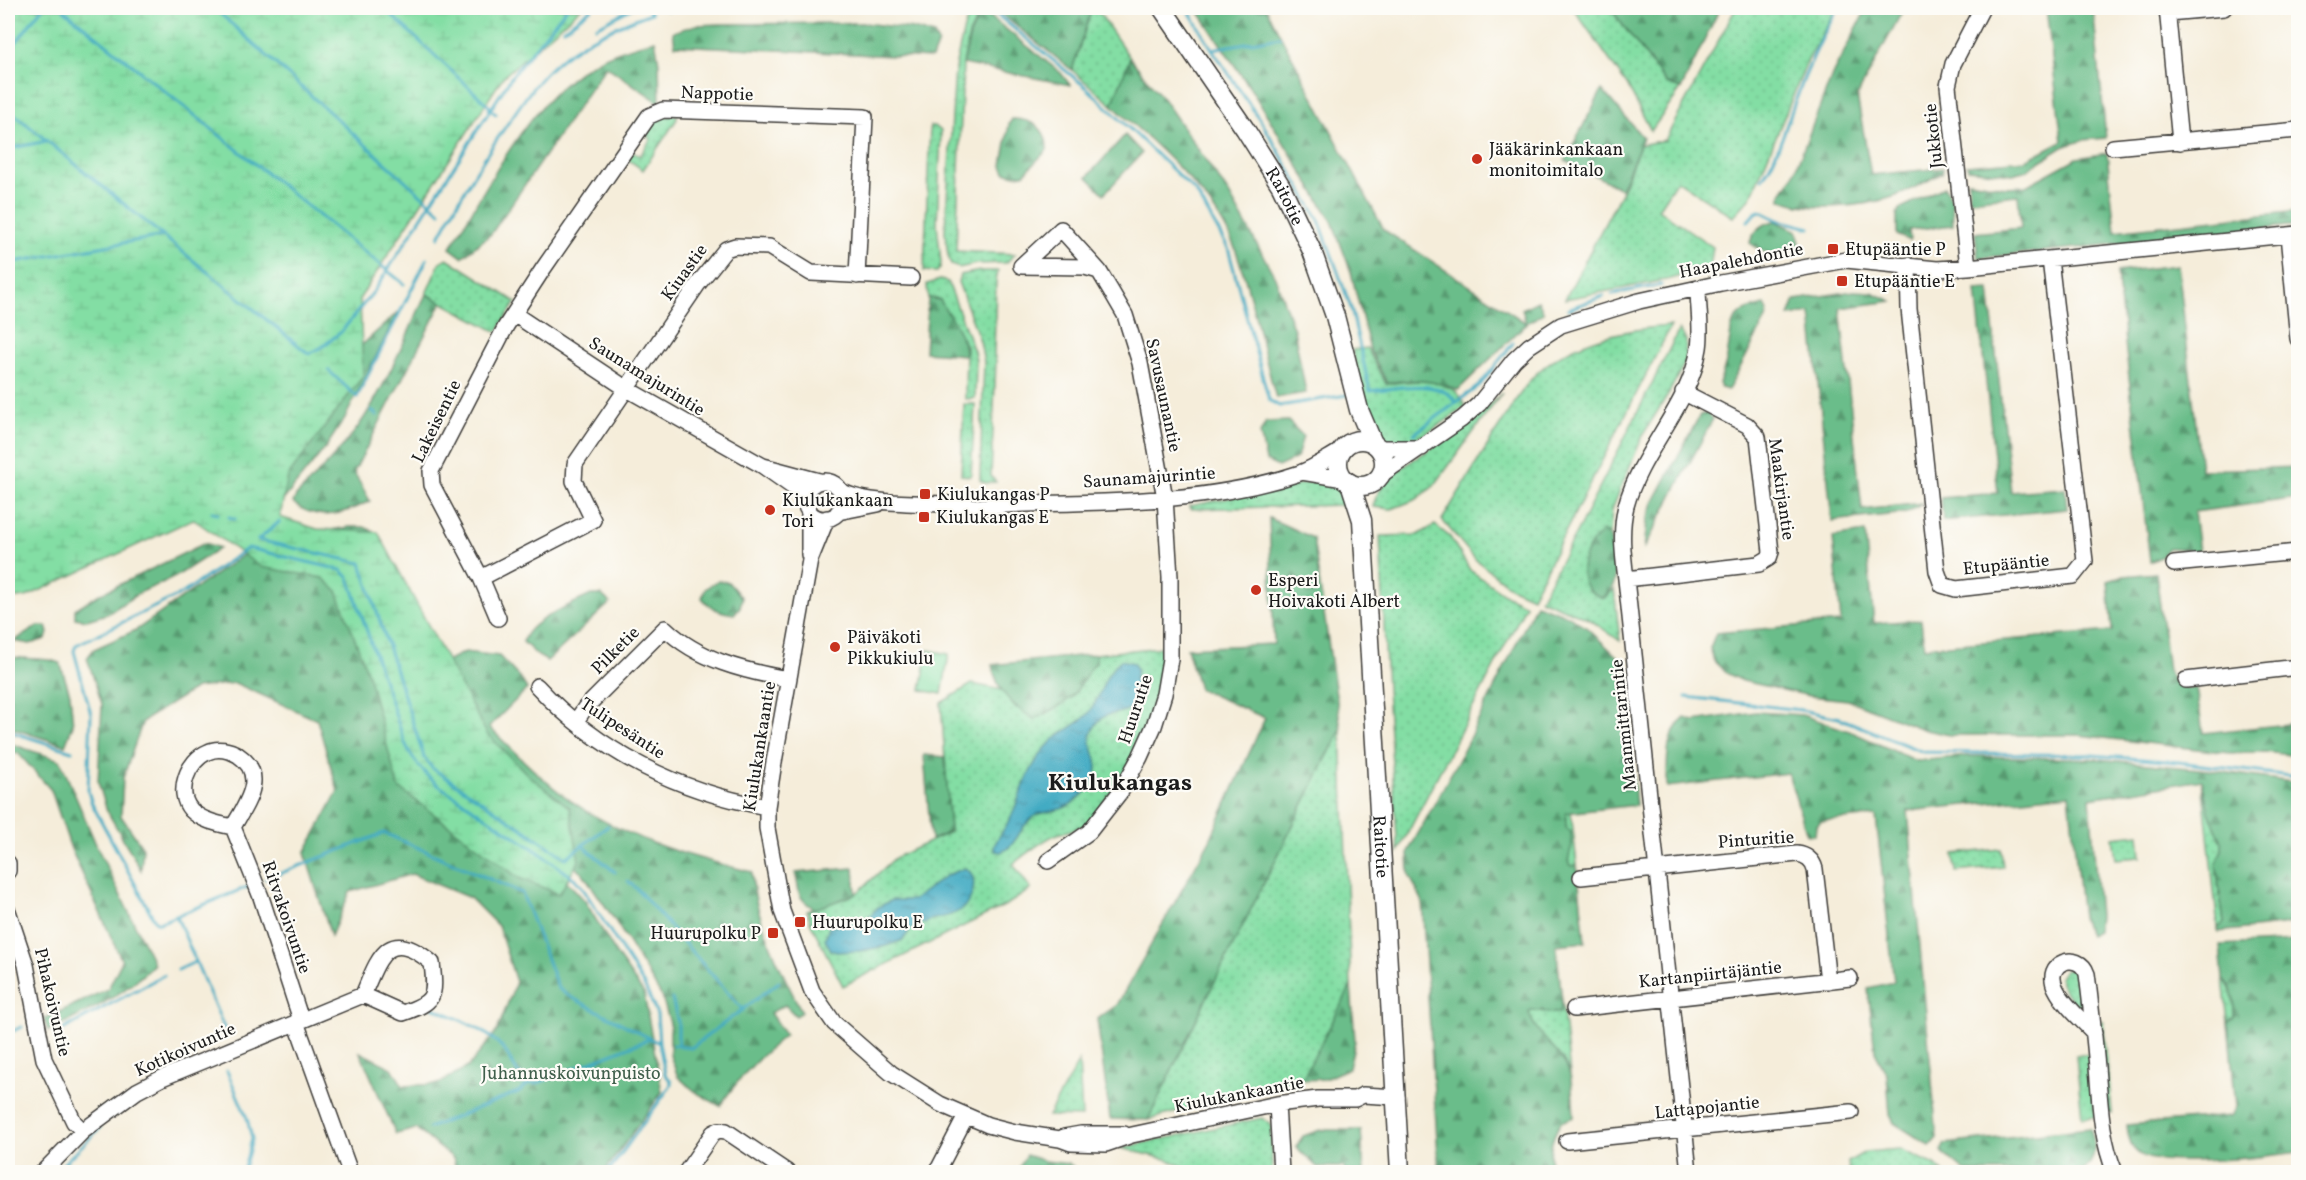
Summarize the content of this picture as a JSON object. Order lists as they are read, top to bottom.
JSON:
{
  "streets": {
    "main road": ["Raitotie"],
    "street": [
      "Nappotie",
      "Jukkotie",
      "Haapalehdontie",
      "Kiuastie",
      "Saunamajurintie",
      "Savusaunantie",
      "Lakeisentie",
      "Maakirjantie",
      "Etupääntie",
      "Pilketie",
      "Huurutie",
      "Maanmittarintie",
      "Tulipesäntie",
      "Kiulukankaantie",
      "Pinturitie",
      "Ritvakoivuntie",
      "Kartanpiirtäjäntie",
      "Pihakoivuntie",
      "Kotikoivuntie",
      "Lattapojantie"
    ]
  },
  "crossings": [
    ["Nappotie", "Kiuastie"],
    ["Nappotie", "Saunamajurintie"],
    ["Nappotie", "Lakeisentie"],
    ["Jukkotie", "Haapalehdontie"],
    ["Raitotie", "Haapalehdontie"],
    ["Raitotie", "Saunamajurintie"],
    ["Raitotie", "Kiulukankaantie"],
    ["Haapalehdontie", "Saunamajurintie"],
    ["Haapalehdontie", "Etupääntie"],
    ["Haapalehdontie", "Maanmittarintie"],
    ["Kiuastie", "Saunamajurintie"],
    ["Saunamajurintie", "Savusaunantie"],
    ["Saunamajurintie", "Lakeisentie"],
    ["Saunamajurintie", "Huurutie"],
    ["Saunamajurintie", "Kiulukankaantie"],
    ["Savusaunantie", "Huurutie"],
    ["Maakirjantie", "Maanmittarintie"],
    ["Pilketie", "Tulipesäntie"],
    ["Pilketie", "Kiulukankaantie"],
    ["Maanmittarintie", "Pinturitie"],
    ["Maanmittarintie", "Kartanpiirtäjäntie"],
    ["Maanmittarintie", "Lattapojantie"],
    ["Tulipesäntie", "Kiulukankaantie"],
    ["Pinturitie", "Kartanpiirtäjäntie"],
    ["Ritvakoivuntie", "Kotikoivuntie"],
    ["Pihakoivuntie", "Kotikoivuntie"]
  ],
  "districts": ["Kiulukangas"],
  "parks": ["Juhannuskoivunpuisto"],
  "places": {
    "other": [
      "Jääkärinkankaan monitoimitalo",
      "Kiulukankaan Tori",
      "Esperi Hoivakoti Albert",
      "Päiväkoti Pikkukiulu"
    ],
    "transit": [
      "Etupääntie P",
      "Etupääntie E",
      "Kiulukangas P",
      "Kiulukangas E",
      "Huurupolku E",
      "Huurupolku P"
    ]
  }
}
